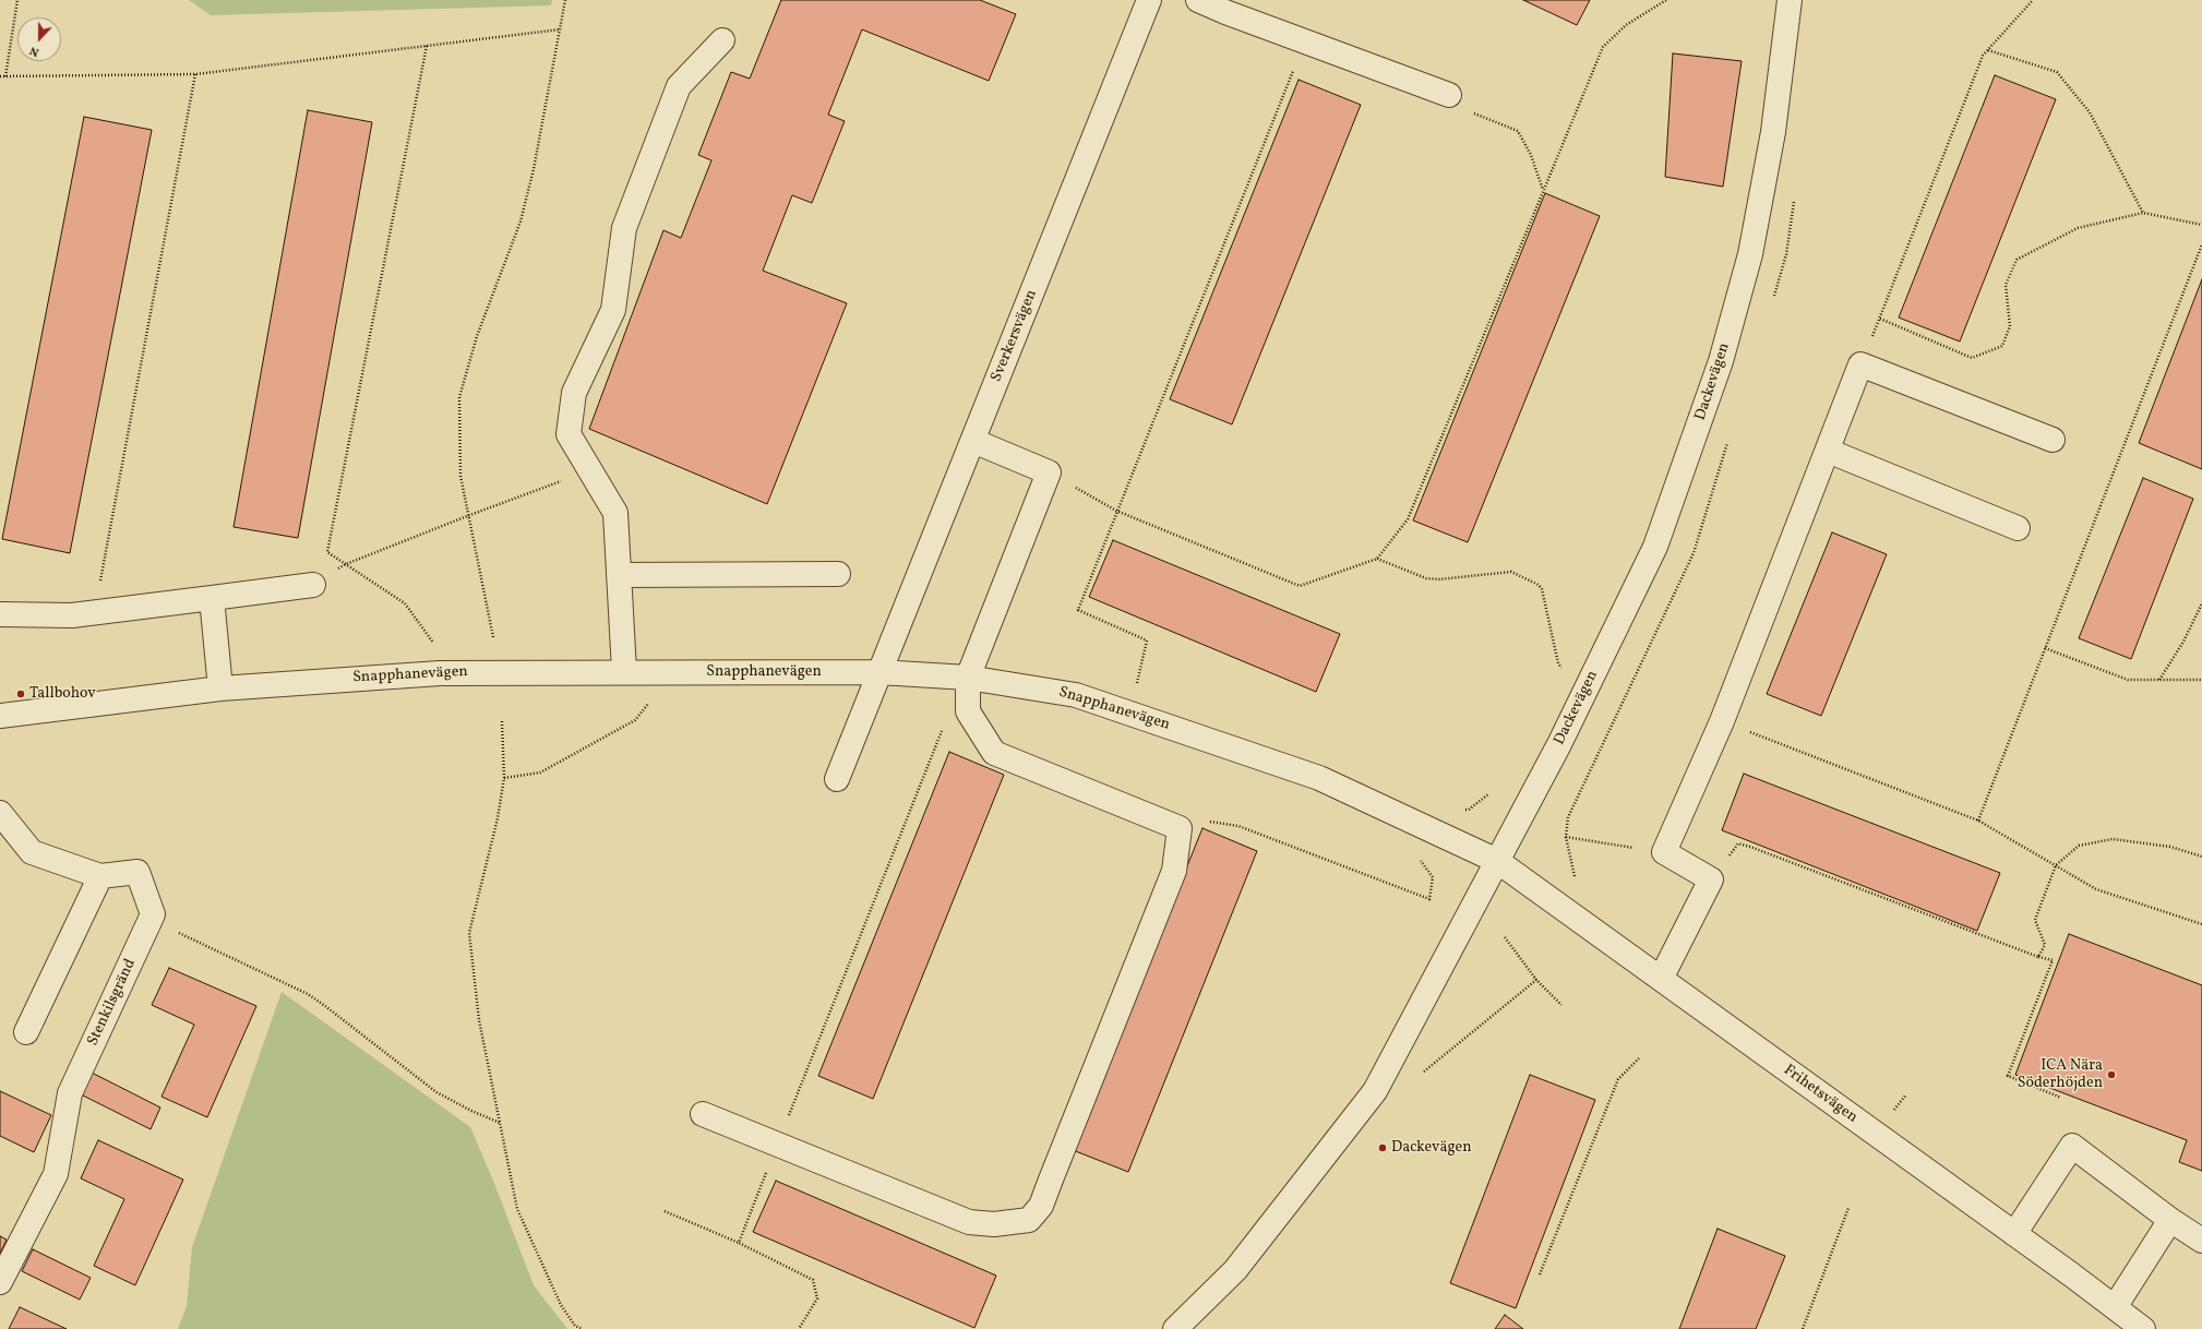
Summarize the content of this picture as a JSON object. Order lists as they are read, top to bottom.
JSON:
{
  "streets": {
    "street": [
      "Sverkersvägen",
      "Dackevägen",
      "Snapphanevägen",
      "Stenkilsgränd",
      "Frihetsvägen"
    ]
  },
  "crossings": [
    ["Sverkersvägen", "Snapphanevägen"],
    ["Dackevägen", "Snapphanevägen"],
    ["Dackevägen", "Frihetsvägen"],
    ["Snapphanevägen", "Frihetsvägen"]
  ],
  "places": ["Tallbohov", "ICA Nära Söderhöjden", "Dackevägen"],
  "north": "bottom"
}
